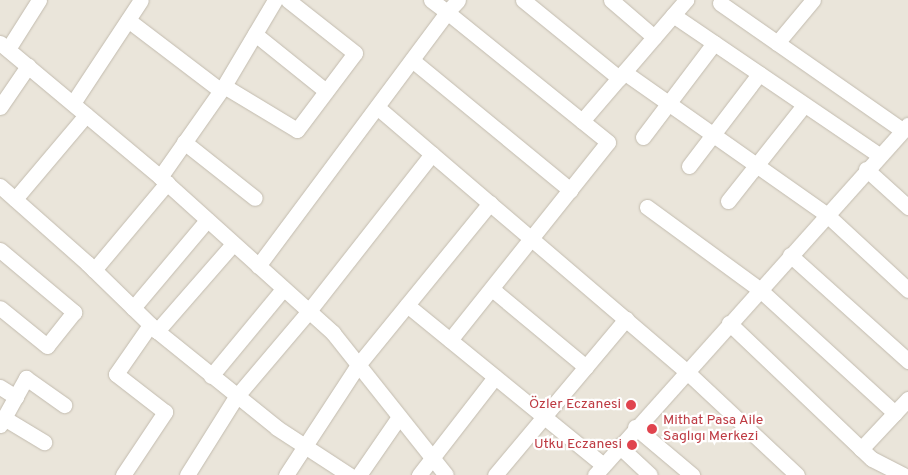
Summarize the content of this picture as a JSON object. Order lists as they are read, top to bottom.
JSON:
{
  "places": ["Özler Eczanesi", "Mithat Pasa Aile Saglıgı Merkezi", "Utku Eczanesi"]
}
